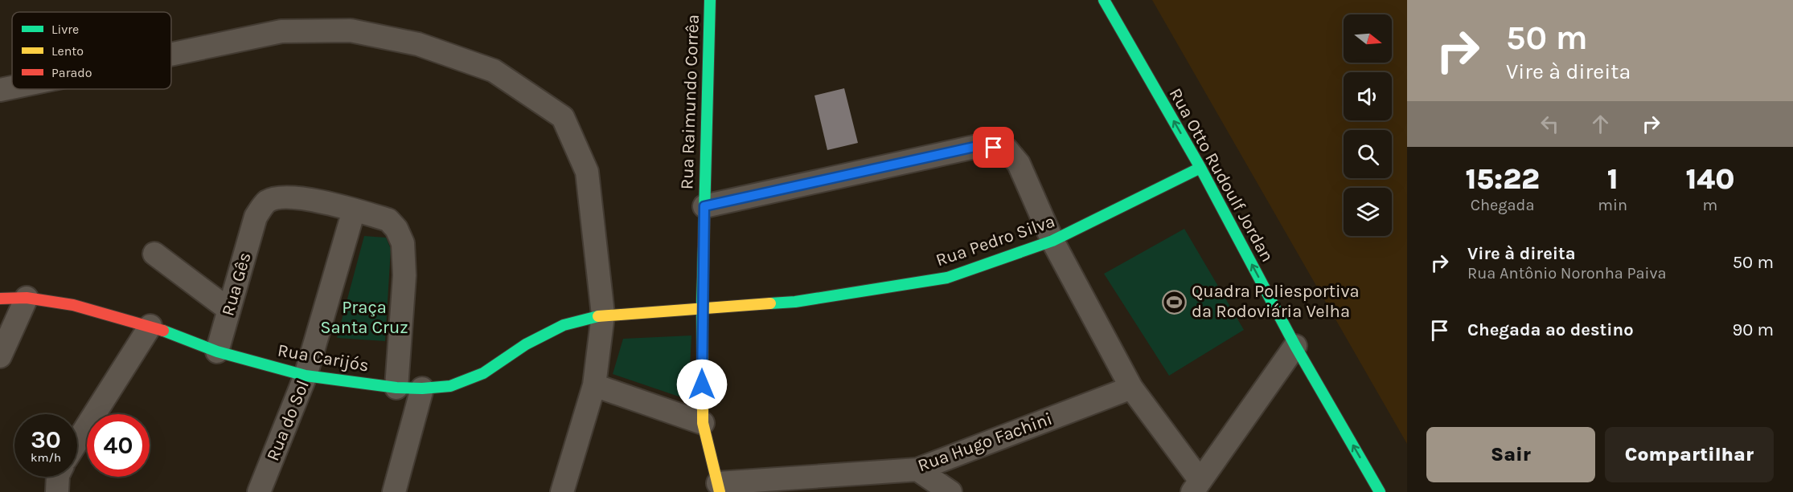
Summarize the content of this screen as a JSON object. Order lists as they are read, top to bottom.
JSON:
{
  "streets": {
    "street": [
      "Rua Raimundo Corrêa",
      "Rua Otto Rudoulf Jordan",
      "Rua Pedro Silva",
      "Rua Gês",
      "Rua Carijós",
      "Rua do Sol",
      "Rua Hugo Fachini"
    ]
  },
  "crossings": [
    ["Rua Raimundo Corrêa", "Rua Pedro Silva"],
    ["Rua Raimundo Corrêa", "Rua Hugo Fachini"],
    ["Rua Otto Rudoulf Jordan", "Rua Pedro Silva"],
    ["Rua Pedro Silva", "Rua Carijós"],
    ["Rua Gês", "Rua Carijós"],
    ["Rua Gês", "Rua do Sol"],
    ["Rua Carijós", "Rua do Sol"]
  ],
  "one_way": ["Rua Otto Rudoulf Jordan"],
  "parks": ["Praça Santa Cruz"],
  "places": {
    "sports": ["Quadra Poliesportiva da Rodoviária Velha"]
  },
  "legend": ["Livre", "Lento", "Parado"],
  "north": "right",
  "page": {
    "turn": ["50 m", "Vire à direita"],
    "eta": [
      "15:22",
      "Chegada",
      "1",
      "min",
      "140",
      "m"
    ],
    "list": [
      {
        "name": "Vire à direita",
        "note": "Rua Antônio Noronha Paiva",
        "value": "50 m"
      },
      {
        "name": "Chegada ao destino",
        "value": "90 m"
      }
    ],
    "speed": "30 km/h",
    "limit": "40",
    "buttons": ["Sair", "Compartilhar"]
  }
}
